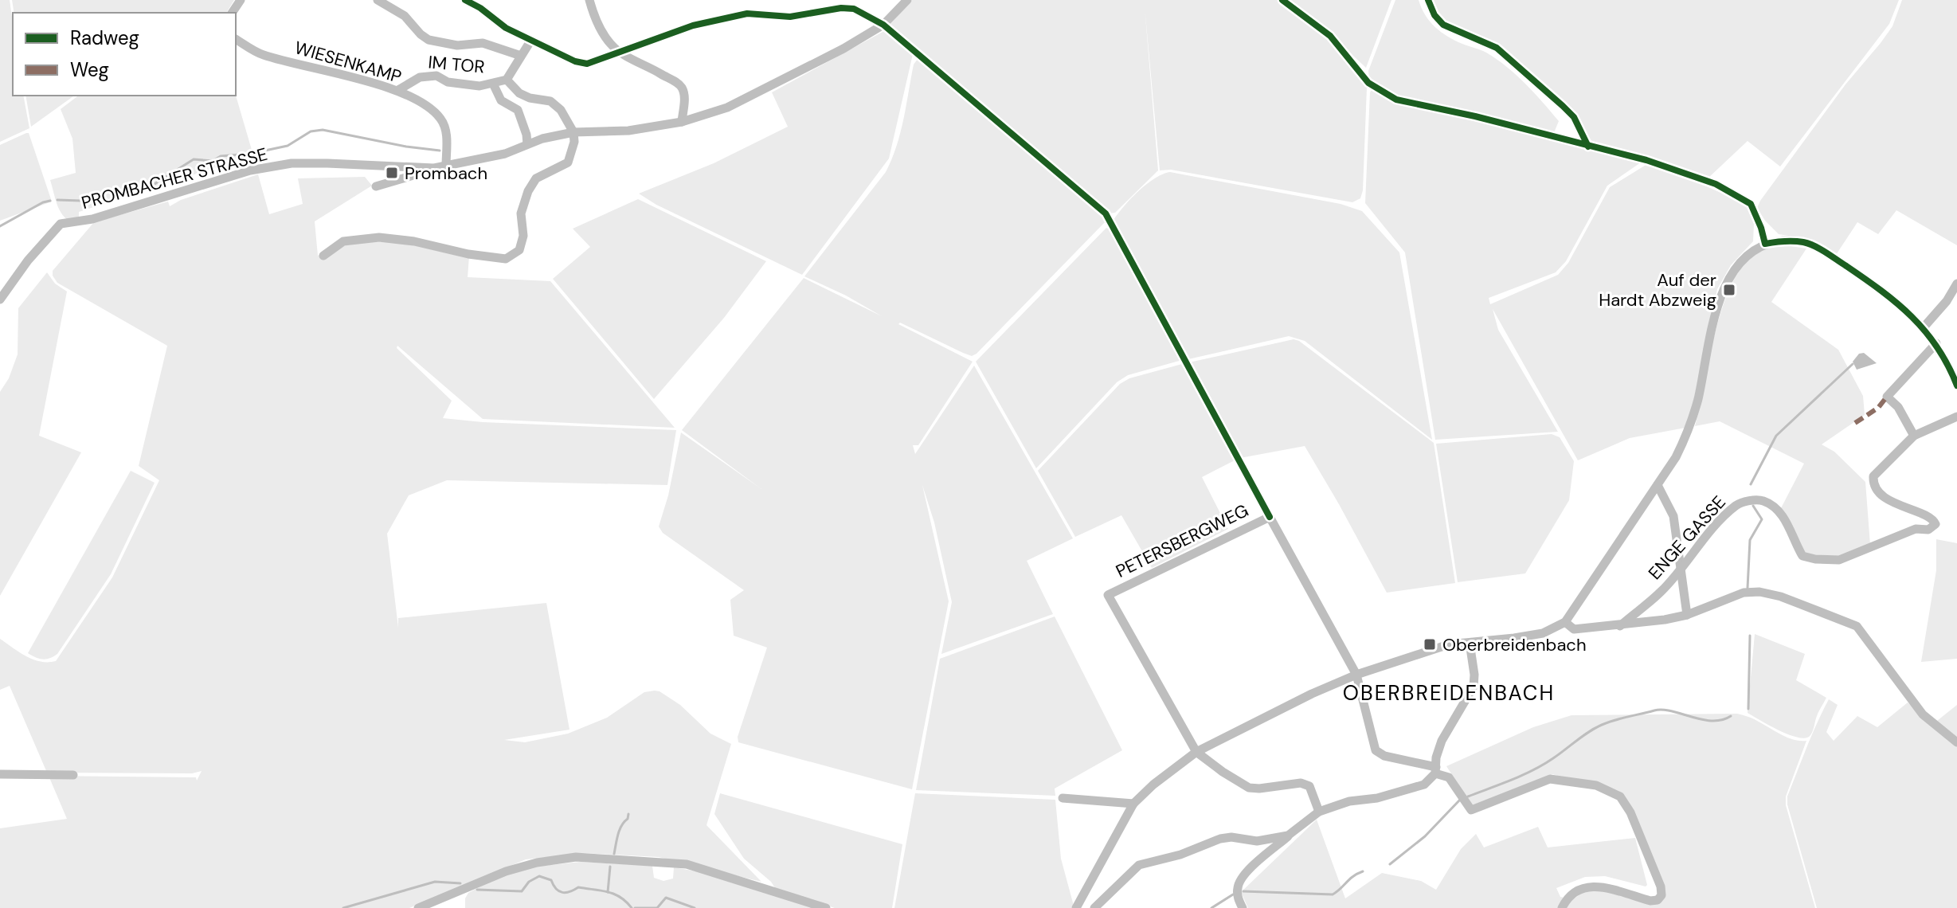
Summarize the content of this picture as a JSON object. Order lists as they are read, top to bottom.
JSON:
{
  "streets": {
    "street": [
      "WIESENKAMP",
      "IM TOR",
      "PROMBACHER STRASSE",
      "ENGE GASSE",
      "PETERSBERGWEG"
    ]
  },
  "crossings": [
    ["WIESENKAMP", "IM TOR"],
    ["WIESENKAMP", "PROMBACHER STRASSE"]
  ],
  "districts": ["OBERBREIDENBACH"],
  "places": {
    "transit": ["Prombach", "Auf der Hardt Abzweig", "Oberbreidenbach"]
  },
  "legend": ["Radweg", "Weg"]
}
